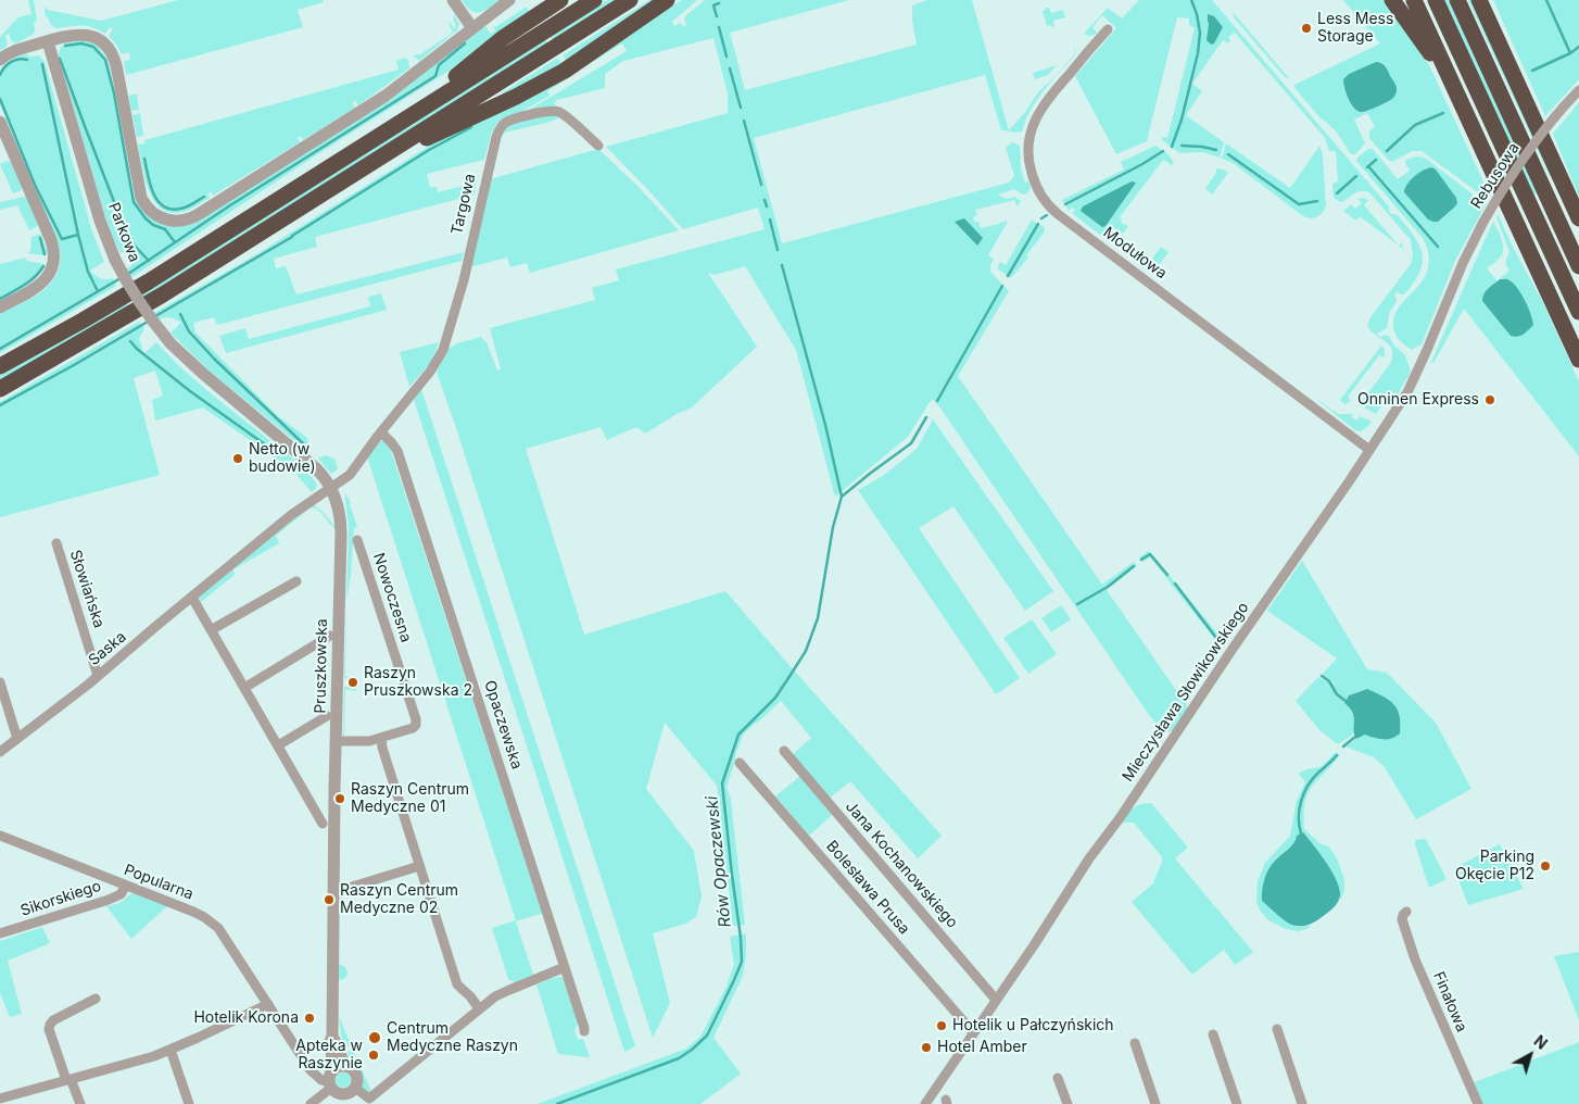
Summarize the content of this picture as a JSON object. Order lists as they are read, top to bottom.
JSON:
{
  "streets": {
    "street": [
      "Rebusowa",
      "Targowa",
      "Parkowa",
      "Modułowa",
      "Słowiańska",
      "Nowoczesna",
      "Saska",
      "Pruszkowska",
      "Mieczysława Słowikowskiego",
      "Opaczewska",
      "Jana Kochanowskiego",
      "Popularna",
      "Bolesława Prusa",
      "Sikorskiego",
      "Finałowa"
    ]
  },
  "crossings": [
    ["Rebusowa", "Mieczysława Słowikowskiego"],
    ["Targowa", "Opaczewska"],
    ["Parkowa", "Saska"],
    ["Parkowa", "Pruszkowska"],
    ["Modułowa", "Mieczysława Słowikowskiego"],
    ["Słowiańska", "Saska"],
    ["Saska", "Pruszkowska"],
    ["Pruszkowska", "Popularna"],
    ["Mieczysława Słowikowskiego", "Jana Kochanowskiego"],
    ["Mieczysława Słowikowskiego", "Bolesława Prusa"],
    ["Popularna", "Sikorskiego"]
  ],
  "water": ["Rów Opaczewski"],
  "places": [
    "Less Mess Storage",
    "Onninen Express",
    "Netto (w budowie)",
    "Raszyn Pruszkowska 2",
    "Raszyn Centrum Medyczne 01",
    "Parking Okęcie P12",
    "Raszyn Centrum Medyczne 02",
    "Hotelik Korona",
    "Hotelik u Pałczyńskich",
    "Centrum Medyczne Raszyn",
    "Hotel Amber",
    "Apteka w Raszynie"
  ],
  "north": "top right"
}
